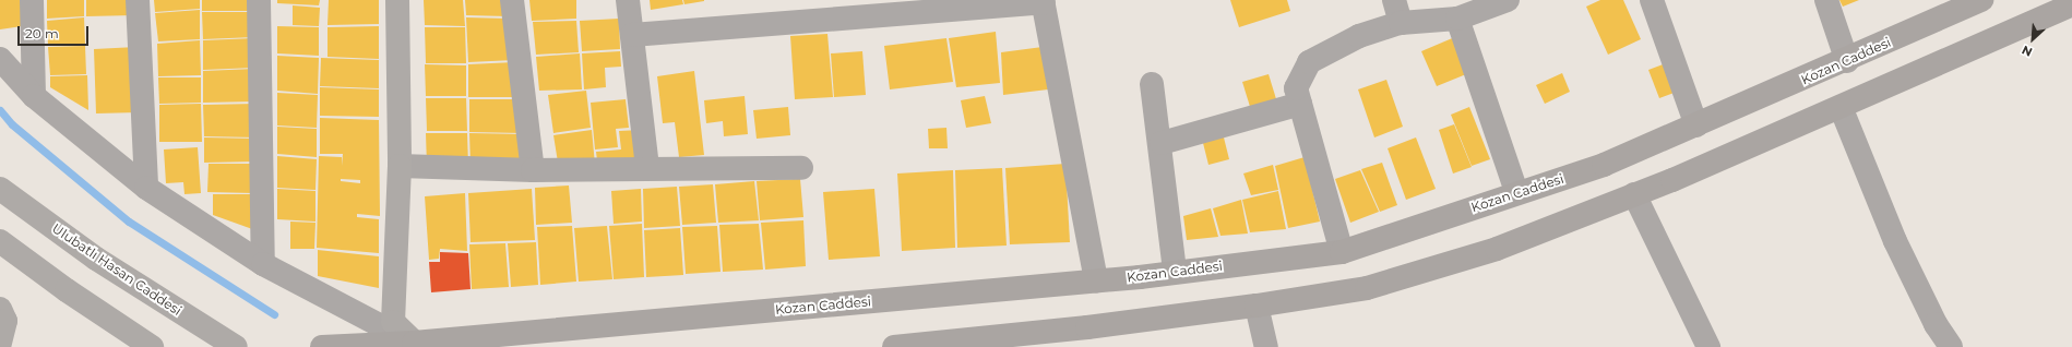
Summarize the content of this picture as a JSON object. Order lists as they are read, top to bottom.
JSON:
{
  "streets": {
    "highway": ["Kozan Caddesi"],
    "main road": ["Ulubatlı Hasan Caddesi"]
  },
  "scale_bar": "20 m",
  "north": "bottom left"
}
